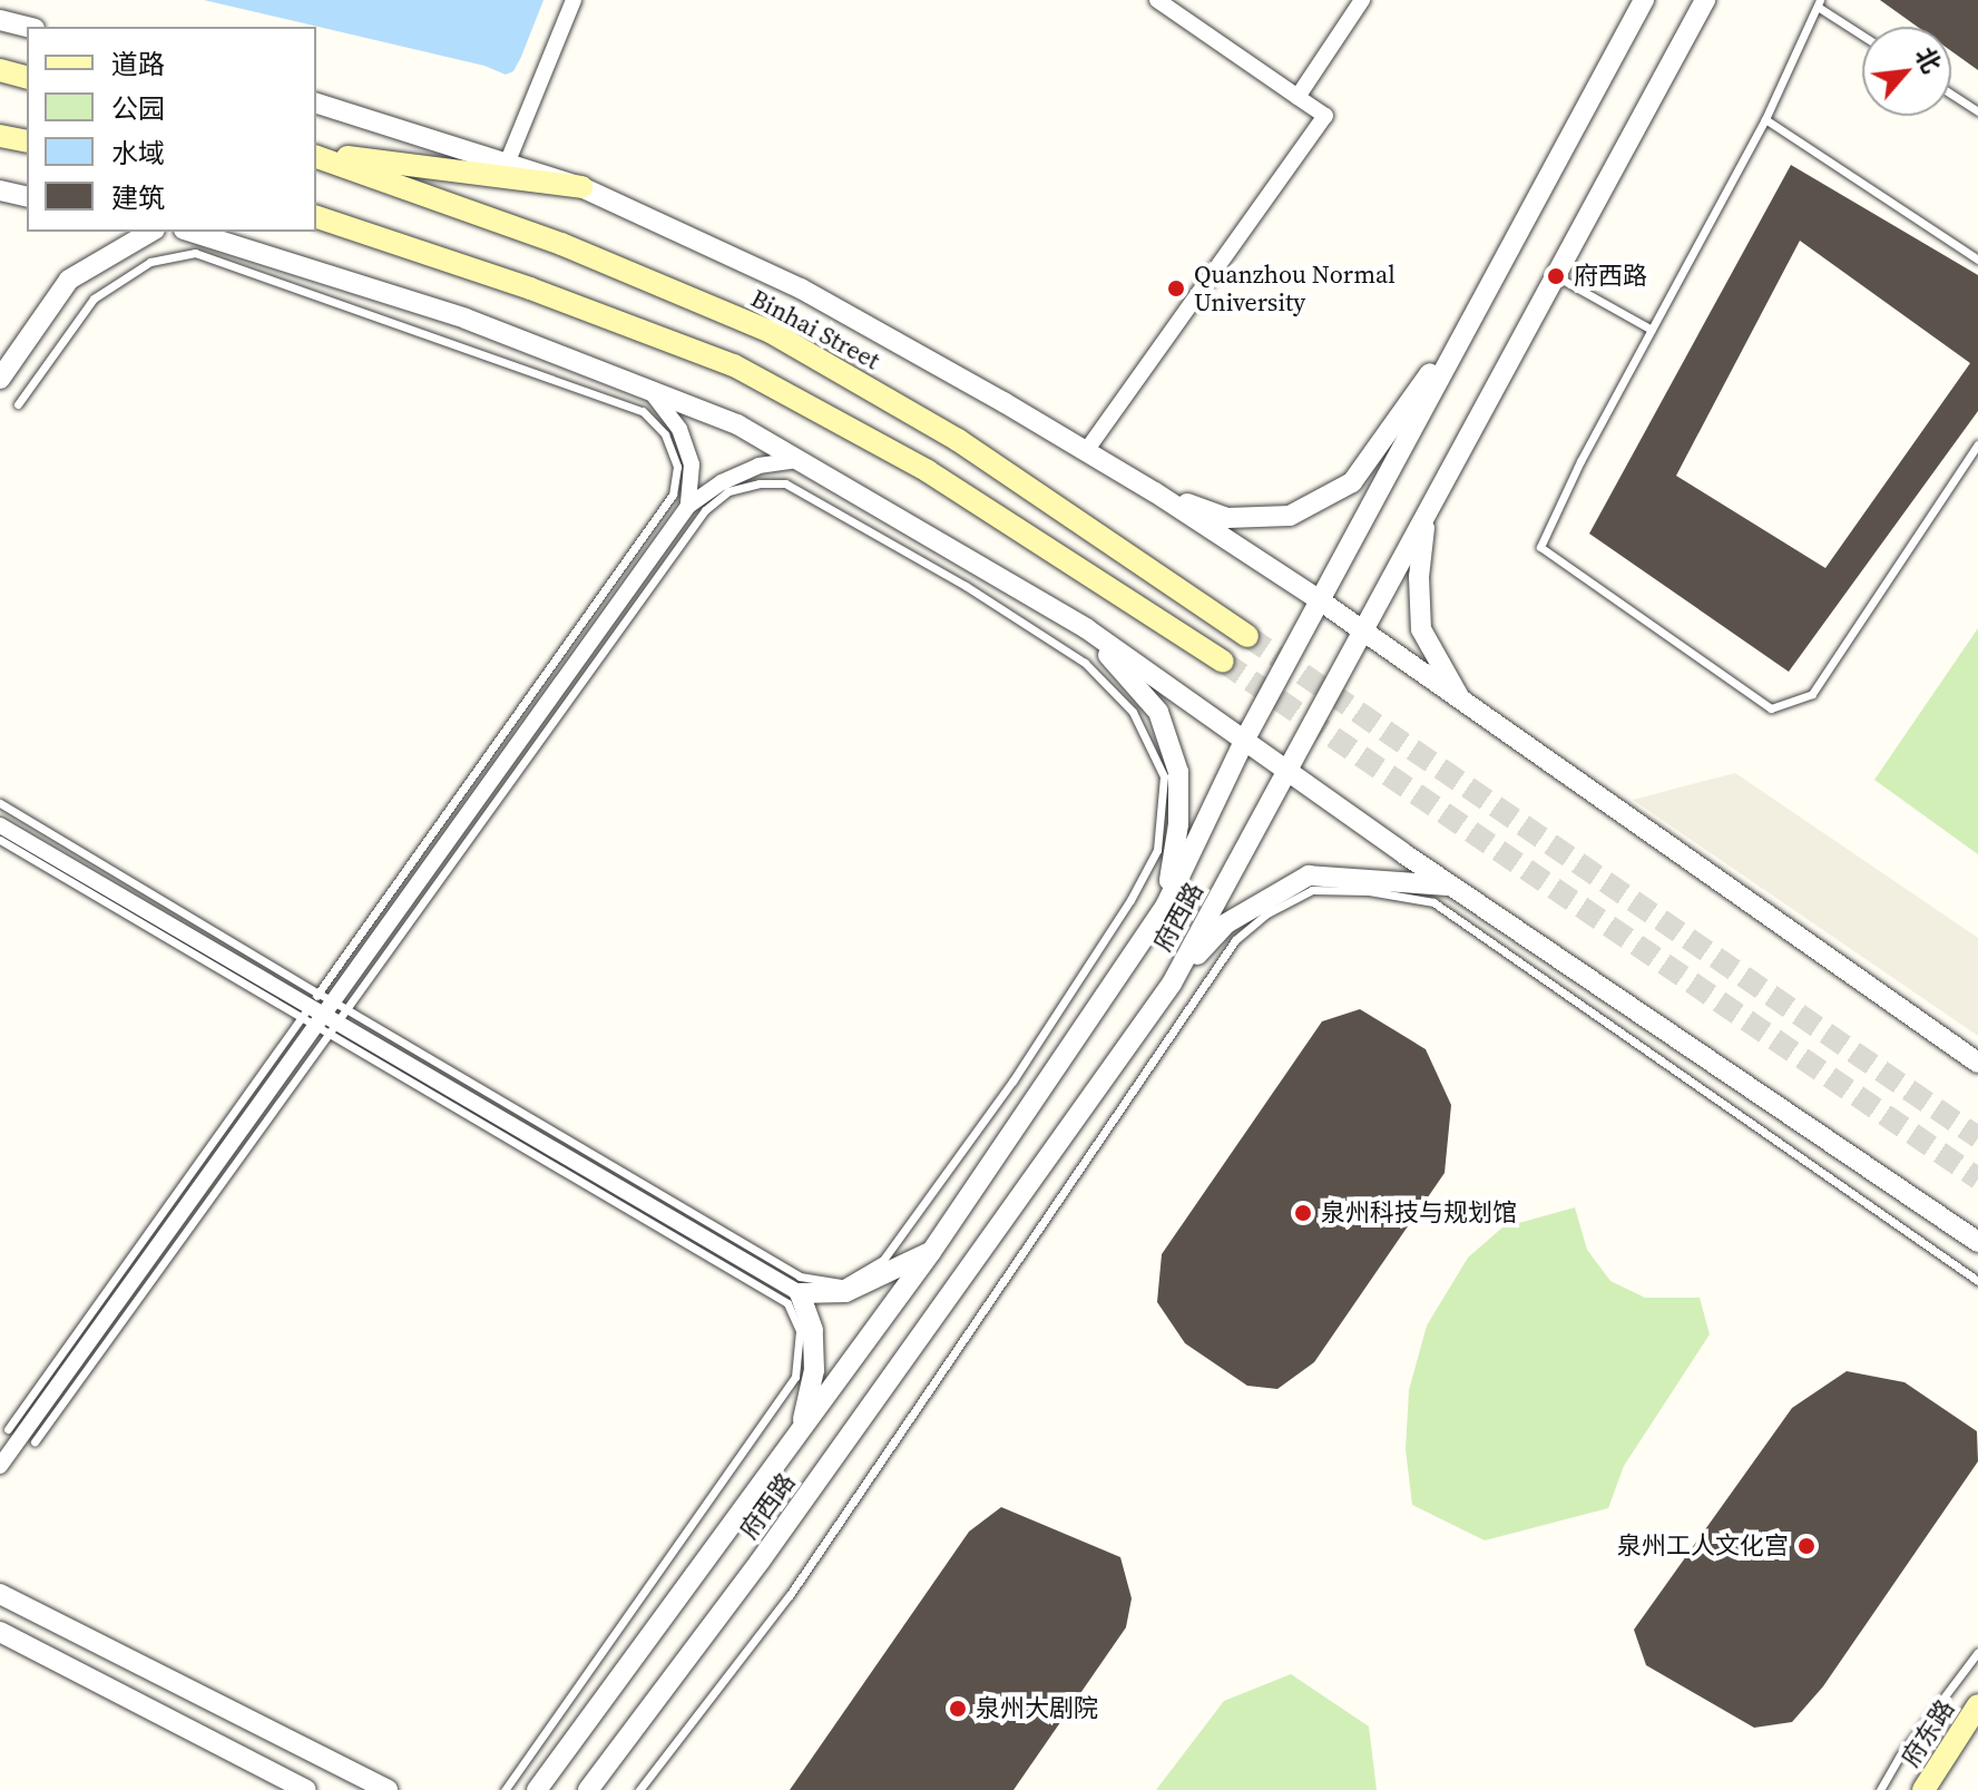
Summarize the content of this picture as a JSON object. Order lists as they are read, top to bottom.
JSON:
{
  "streets": {
    "main road": ["Binhai Street", "府东路"],
    "street": ["府西路"]
  },
  "places": [
    "府西路",
    "Quanzhou Normal University",
    "泉州科技与规划馆",
    "泉州工人文化宫",
    "泉州大剧院"
  ],
  "legend": [
    "道路",
    "公园",
    "水域",
    "建筑"
  ],
  "north": "top right"
}
